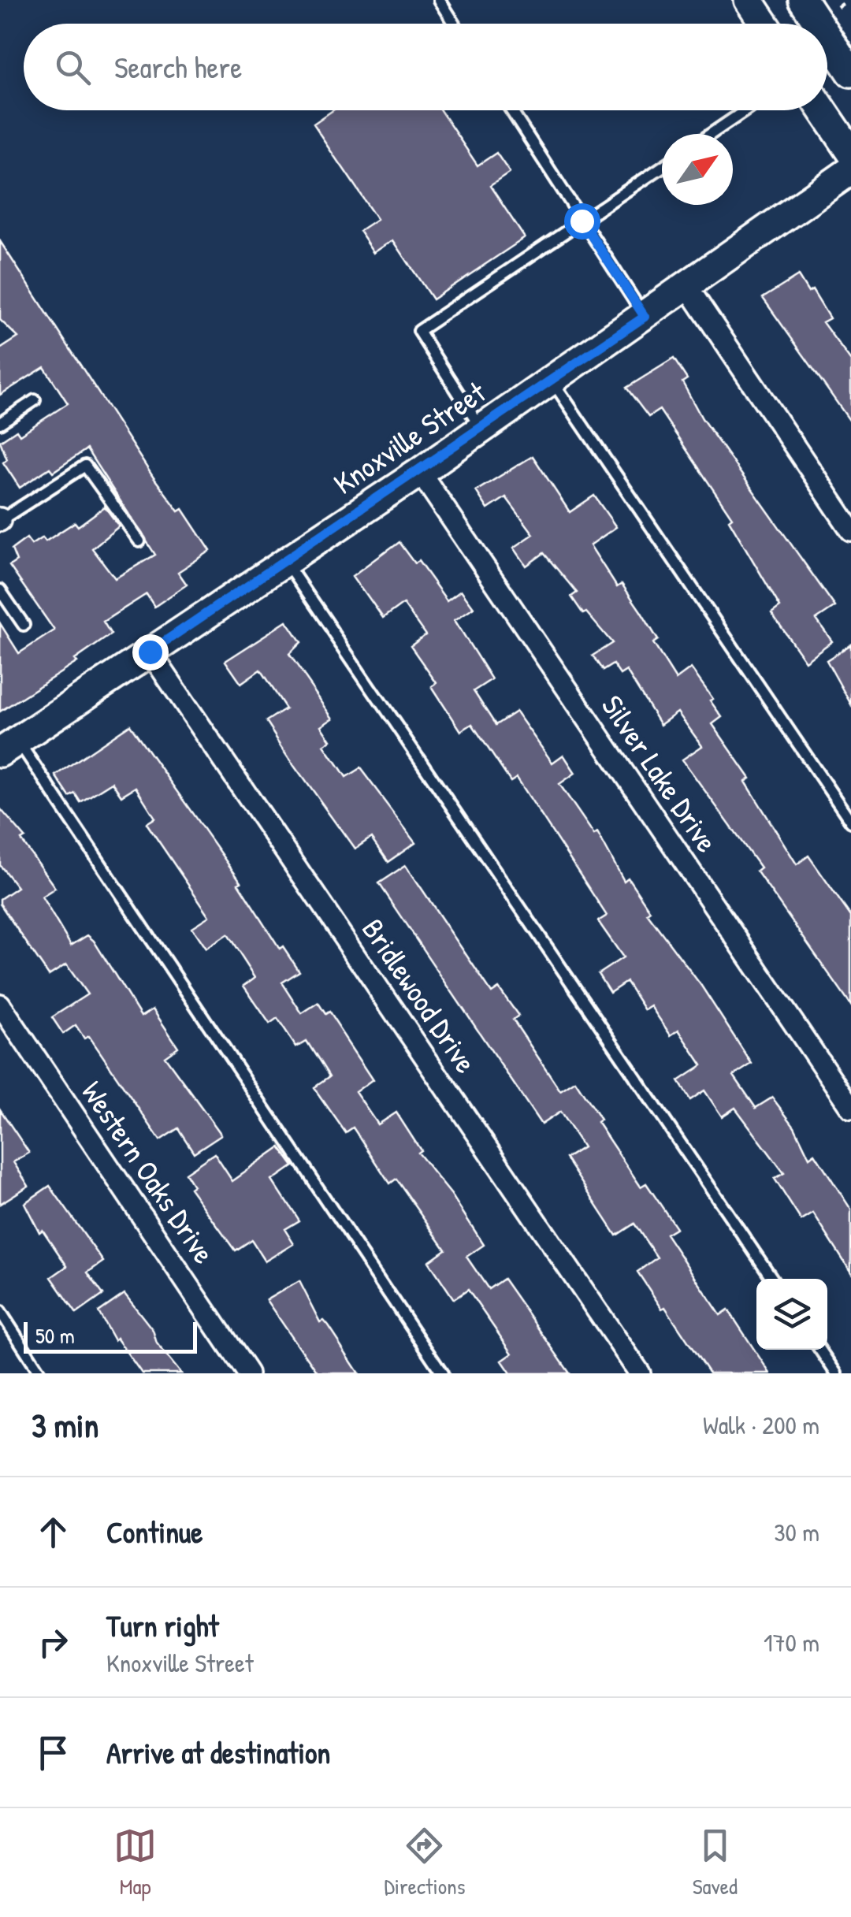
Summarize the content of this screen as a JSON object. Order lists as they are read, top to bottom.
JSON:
{
  "streets": {
    "street": [
      "Knoxville Street",
      "Silver Lake Drive",
      "Bridlewood Drive",
      "Western Oaks Drive"
    ]
  },
  "crossings": [
    ["Knoxville Street", "Silver Lake Drive"],
    ["Knoxville Street", "Bridlewood Drive"]
  ],
  "scale_bar": "50 m",
  "north": "top right",
  "page": {
    "search": "Search here",
    "scale": "50 m",
    "heading": ["3 min", "Walk · 200 m"],
    "list": [
      ["Continue", "30 m"],
      ["Turn right", "Knoxville Street", "170 m"],
      "Arrive at destination"
    ],
    "nav": ["Map", "Directions", "Saved"]
  }
}
